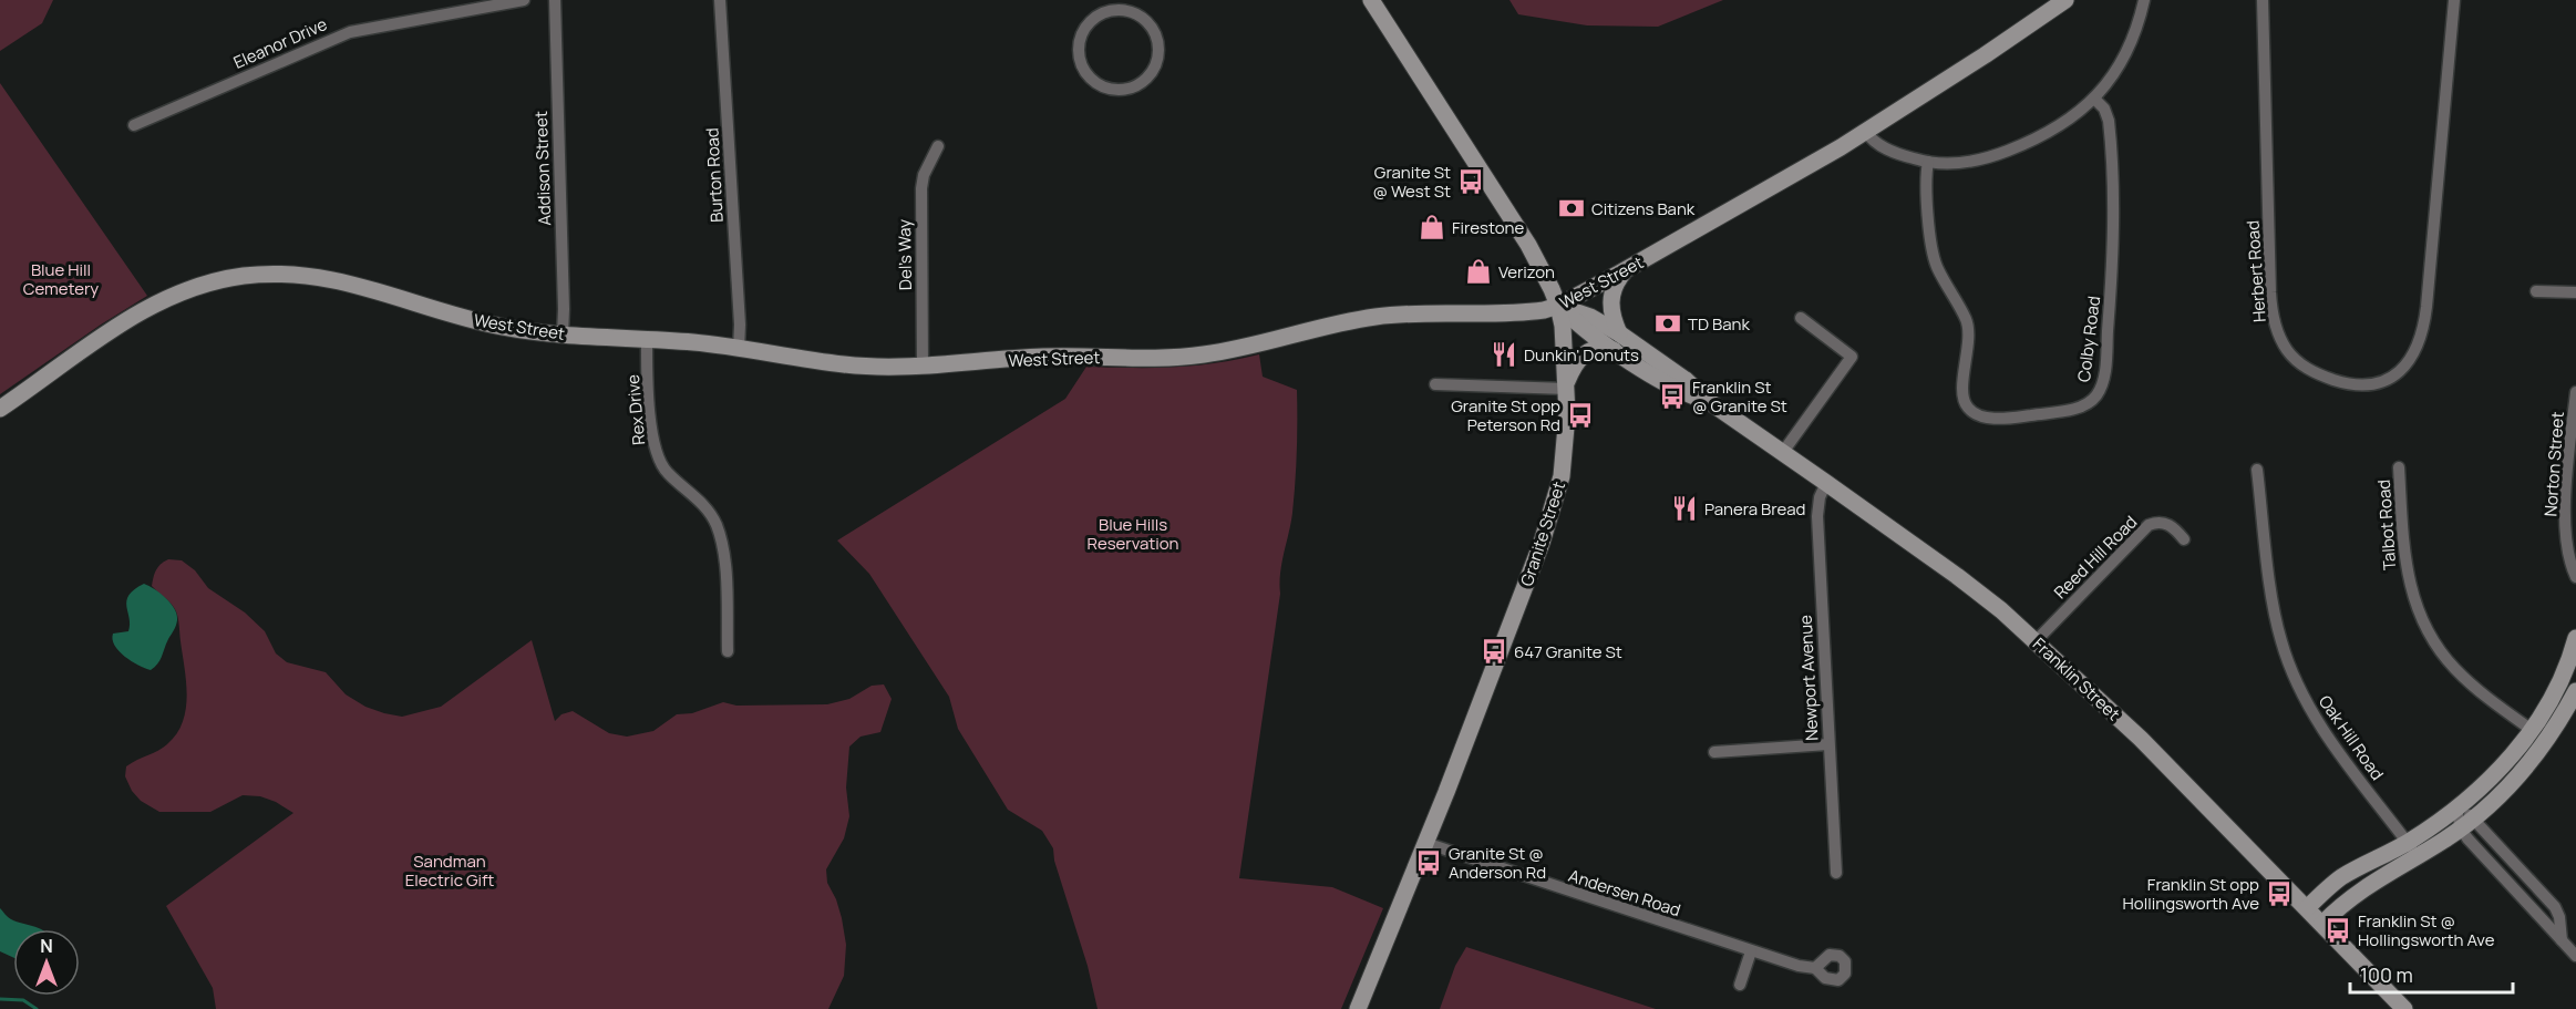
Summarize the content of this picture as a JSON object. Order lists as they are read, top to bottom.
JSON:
{
  "streets": {
    "main road": ["West Street", "Granite Street", "Franklin Street"],
    "street": [
      "Eleanor Drive",
      "Addison Street",
      "Burton Road",
      "Del's Way",
      "Herbert Road",
      "Colby Road",
      "Rex Drive",
      "Norton Street",
      "Talbot Road",
      "Reed Hill Road",
      "Newport Avenue",
      "Oak Hill Road",
      "Andersen Road"
    ]
  },
  "crossings": [
    ["Addison Street", "West Street"],
    ["Burton Road", "West Street"],
    ["Del's Way", "West Street"],
    ["West Street", "Rex Drive"],
    ["West Street", "Granite Street"],
    ["West Street", "Franklin Street"],
    ["Granite Street", "Franklin Street"],
    ["Granite Street", "Andersen Road"],
    ["Reed Hill Road", "Franklin Street"],
    ["Newport Avenue", "Franklin Street"]
  ],
  "parks": ["Blue Hill Cemetery", "Blue Hills Reservation", "Sandman Electric Gift"],
  "places": {
    "bus stop": [
      "Granite St @ West St",
      "Franklin St @ Granite St",
      "Granite St opp Peterson Rd",
      "647 Granite St",
      "Granite St @ Anderson Rd",
      "Franklin St opp Hollingsworth Ave",
      "Franklin St @ Hollingsworth Ave"
    ],
    "bank": ["Citizens Bank", "TD Bank"],
    "shop": ["Firestone", "Verizon"],
    "restaurant": ["Dunkin' Donuts", "Panera Bread"]
  },
  "scale_bar": "100 m",
  "north": "top"
}
